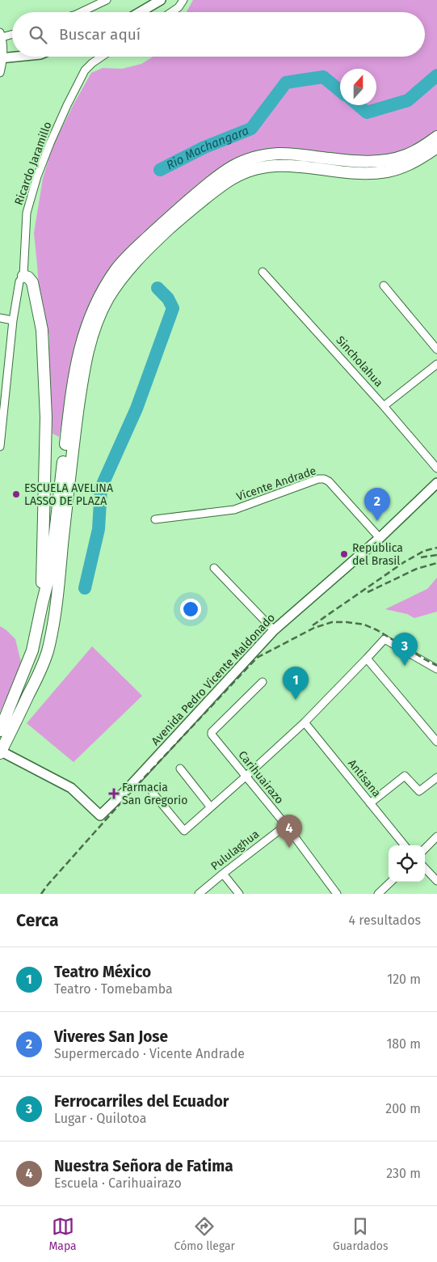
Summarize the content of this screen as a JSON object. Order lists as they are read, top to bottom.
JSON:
{
  "streets": {
    "street": [
      "Ricardo Jaramillo",
      "Sincholahua",
      "Vicente Andrade",
      "Avenida Pedro Vicente Maldonado",
      "Carihuairazo",
      "Antisana",
      "Pululaghua"
    ]
  },
  "crossings": [
    ["Vicente Andrade", "Avenida Pedro Vicente Maldonado"],
    ["Carihuairazo", "Pululaghua"]
  ],
  "water": ["Rio Machangara"],
  "places": {
    "other": ["ESCUELA AVELINA LASSO DE PLAZA", "República del Brasil"],
    "health": ["Farmacia San Gregorio"]
  },
  "north": "top",
  "page": {
    "search": "Buscar aquí",
    "pins": [
      "2",
      "3",
      "1",
      "4"
    ],
    "heading": ["Cerca", "4 resultados"],
    "list": [
      {
        "mark": "1",
        "name": "Teatro México",
        "note": "Teatro · Tomebamba",
        "value": "120 m"
      },
      {
        "mark": "2",
        "name": "Viveres San Jose",
        "note": "Supermercado · Vicente Andrade",
        "value": "180 m"
      },
      {
        "mark": "3",
        "name": "Ferrocarriles del Ecuador",
        "note": "Lugar · Quilotoa",
        "value": "200 m"
      },
      {
        "mark": "4",
        "name": "Nuestra Señora de Fatima",
        "note": "Escuela · Carihuairazo",
        "value": "230 m"
      }
    ],
    "nav": ["Mapa", "Cómo llegar", "Guardados"]
  }
}
